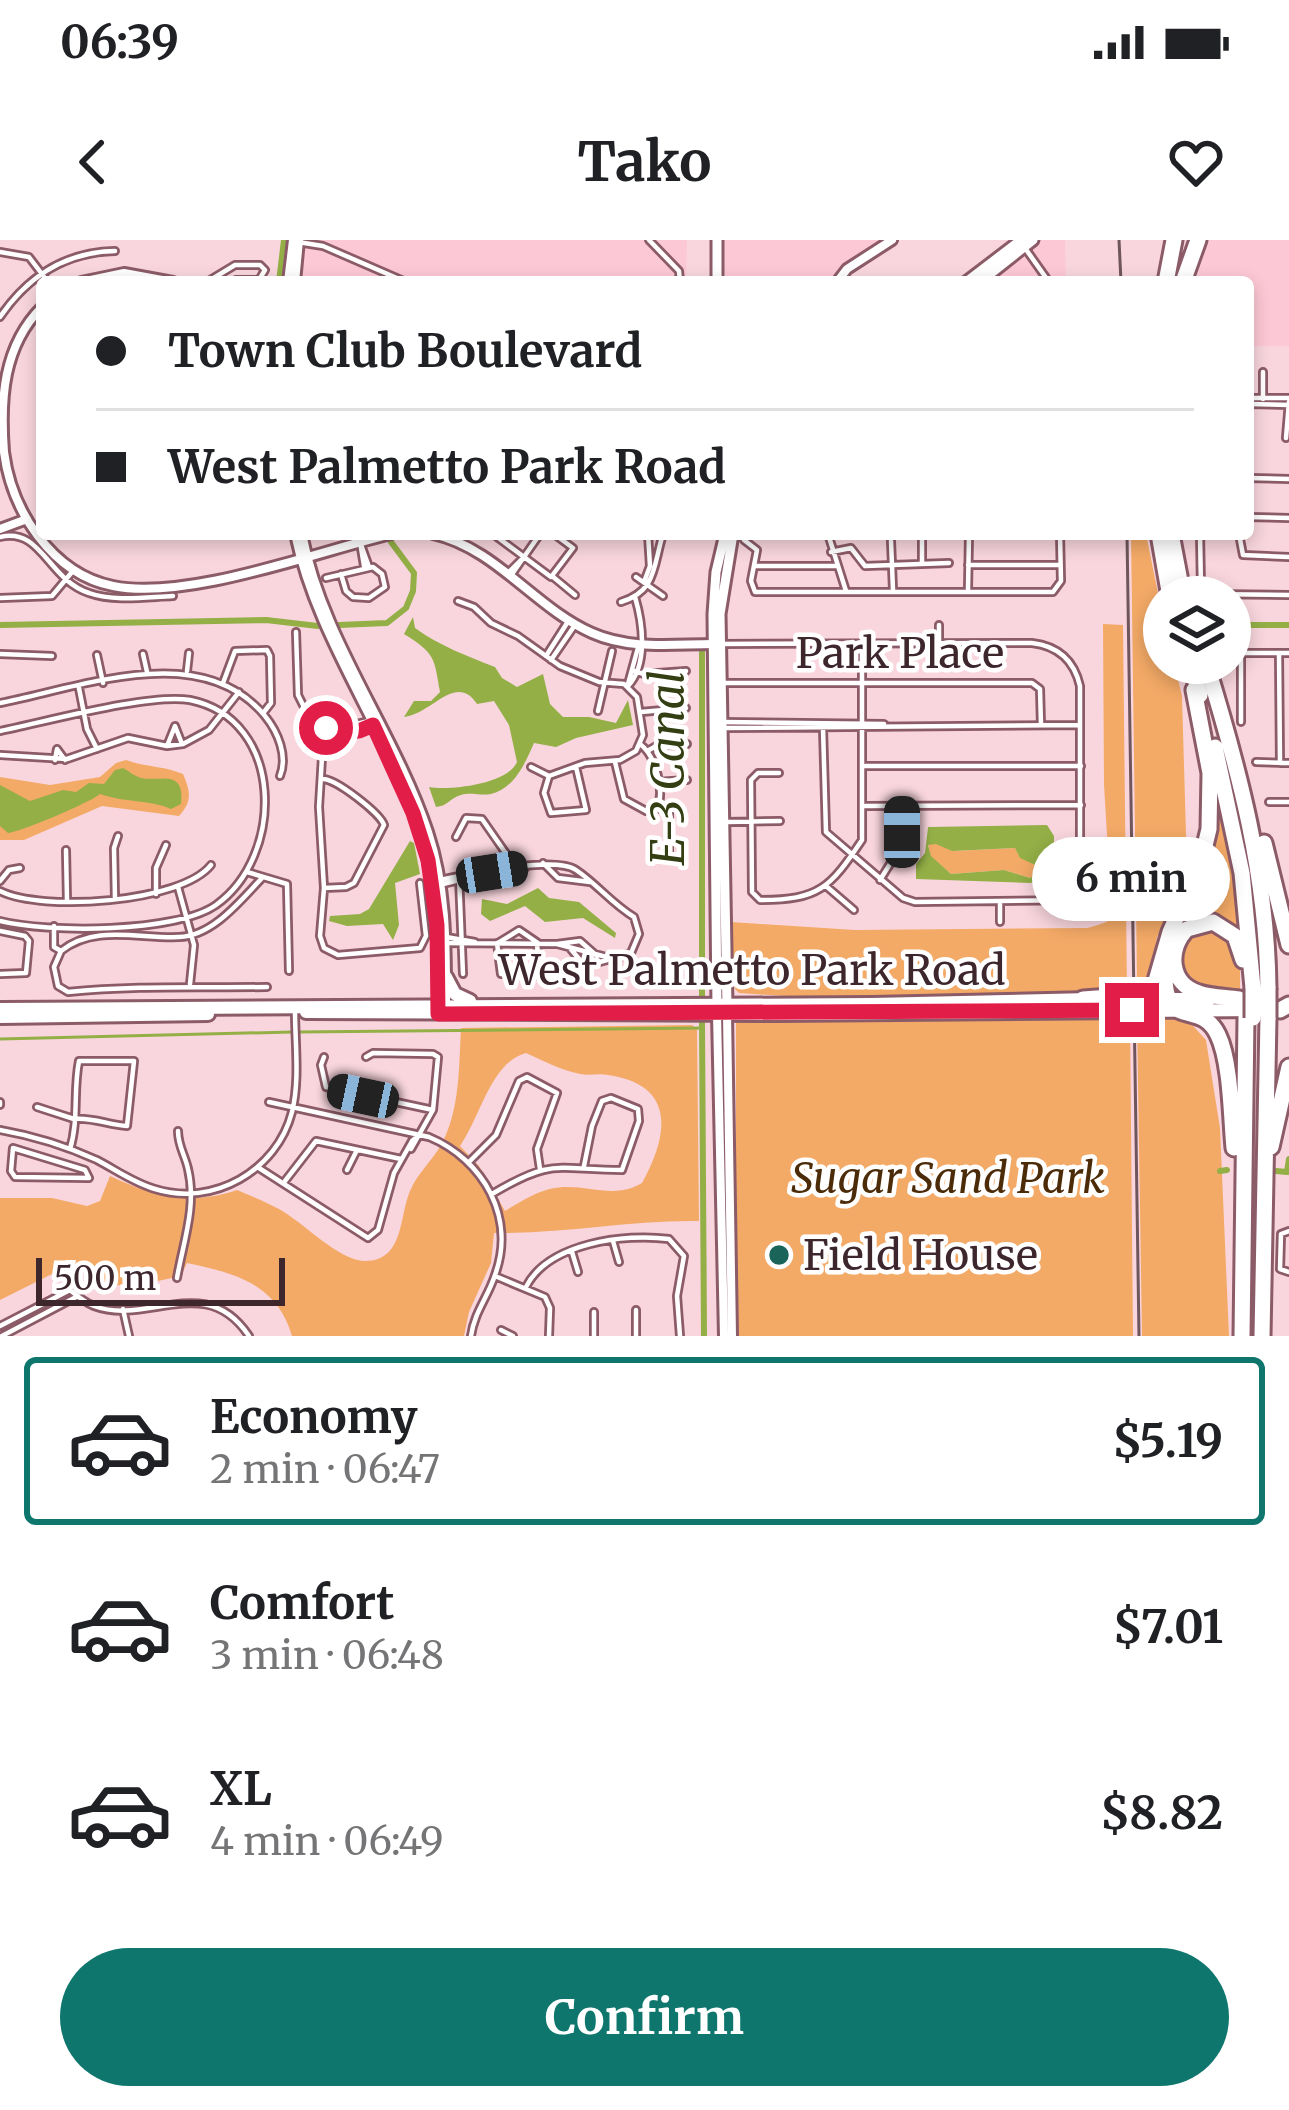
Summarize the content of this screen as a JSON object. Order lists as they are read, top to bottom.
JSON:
{
  "streets": {
    "main road": ["West Palmetto Park Road"],
    "street": ["Park Place"]
  },
  "water": ["E-3 Canal"],
  "parks": ["Sugar Sand Park"],
  "places": ["Field House"],
  "scale_bar": "500 m",
  "page": {
    "status": "06:39",
    "header": "Tako",
    "banner": ["Town Club Boulevard", "West Palmetto Park Road"],
    "bubble": "6 min",
    "scale": "500 m",
    "list": [
      {
        "name": "Economy",
        "note": "2 min · 06:47",
        "value": "$5.19"
      },
      {
        "name": "Comfort",
        "note": "3 min · 06:48",
        "value": "$7.01"
      },
      {
        "name": "XL",
        "note": "4 min · 06:49",
        "value": "$8.82"
      }
    ],
    "buttons": "Confirm"
  }
}
